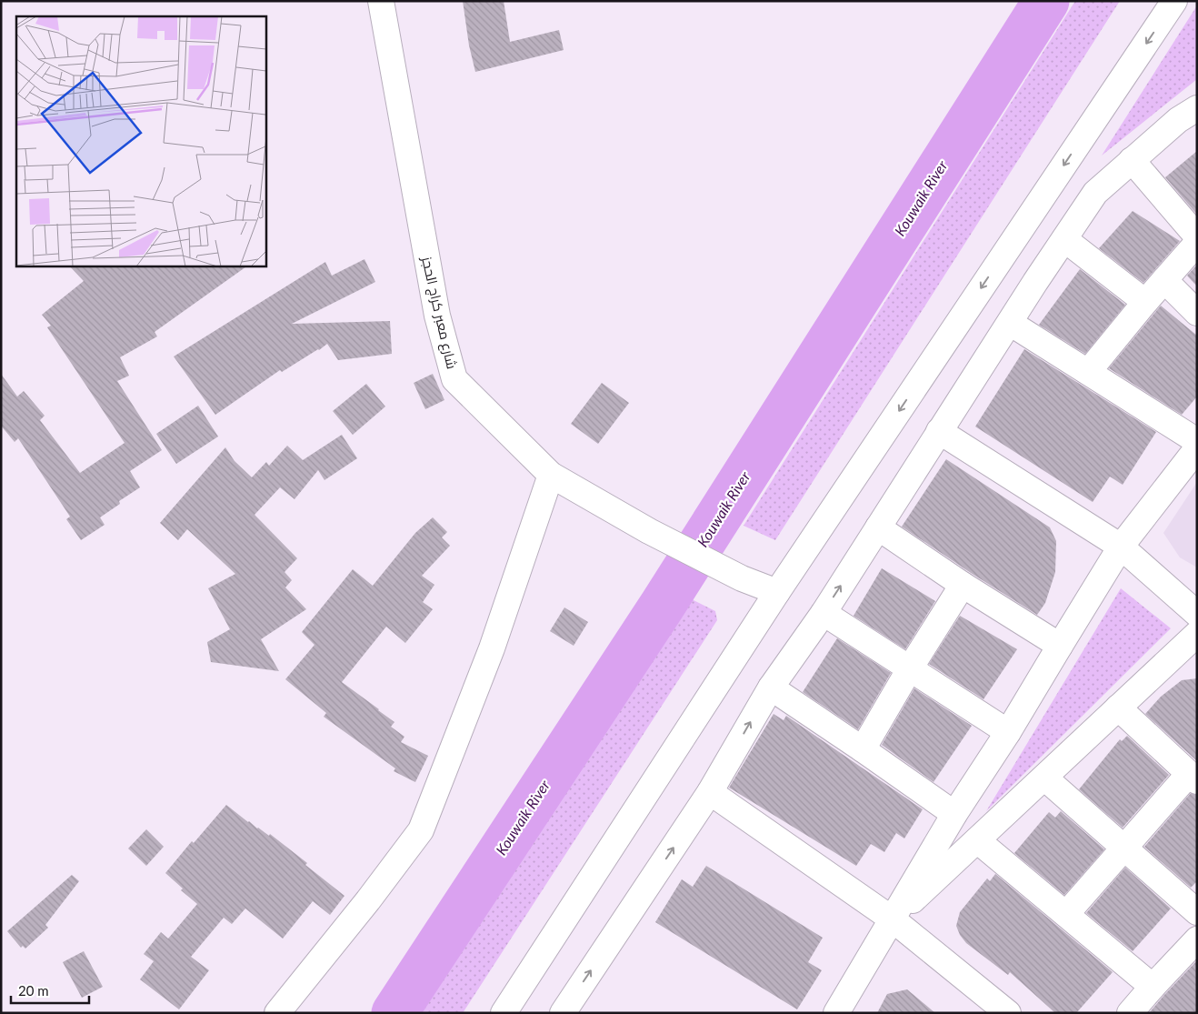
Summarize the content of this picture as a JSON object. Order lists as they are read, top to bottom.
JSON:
{
  "streets": {
    "street": ["شارع معبر كراج الحجز"]
  },
  "water": ["Kouwaik River"],
  "scale_bar": "20 m"
}
